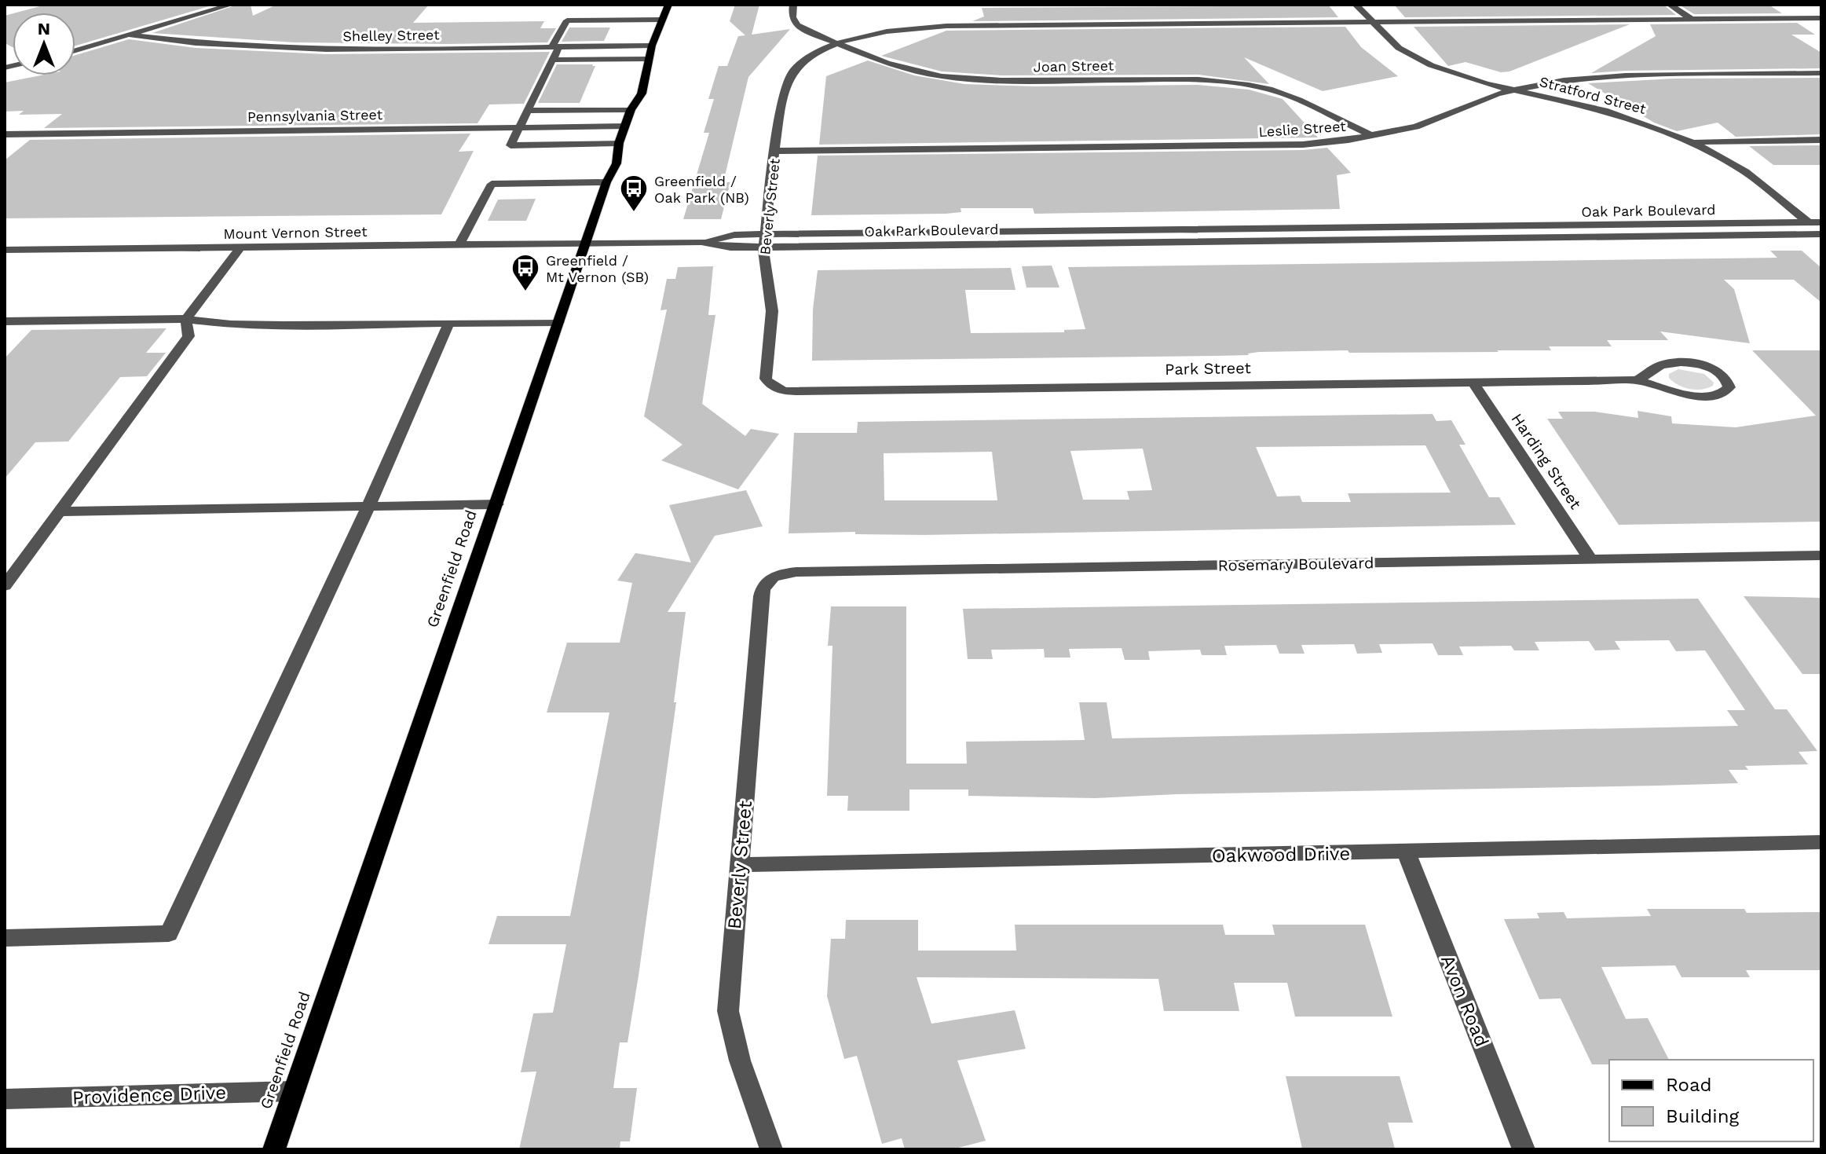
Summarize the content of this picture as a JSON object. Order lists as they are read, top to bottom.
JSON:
{
  "streets": {
    "main road": ["Greenfield Road"],
    "street": [
      "Shelley Street",
      "Joan Street",
      "Stratford Street",
      "Pennsylvania Street",
      "Leslie Street",
      "Beverly Street",
      "Oak Park Boulevard",
      "Mount Vernon Street",
      "Park Street",
      "Harding Street",
      "Rosemary Boulevard",
      "Oakwood Drive",
      "Avon Road",
      "Providence Drive"
    ]
  },
  "crossings": [
    ["Shelley Street", "Greenfield Road"],
    ["Joan Street", "Leslie Street"],
    ["Joan Street", "Beverly Street"],
    ["Stratford Street", "Leslie Street"],
    ["Stratford Street", "Beverly Street"],
    ["Stratford Street", "Oak Park Boulevard"],
    ["Pennsylvania Street", "Greenfield Road"],
    ["Leslie Street", "Beverly Street"],
    ["Beverly Street", "Oak Park Boulevard"],
    ["Beverly Street", "Park Street"],
    ["Beverly Street", "Rosemary Boulevard"],
    ["Beverly Street", "Oakwood Drive"],
    ["Oak Park Boulevard", "Mount Vernon Street"],
    ["Oak Park Boulevard", "Greenfield Road"],
    ["Mount Vernon Street", "Greenfield Road"],
    ["Park Street", "Harding Street"],
    ["Harding Street", "Rosemary Boulevard"],
    ["Greenfield Road", "Providence Drive"],
    ["Oakwood Drive", "Avon Road"]
  ],
  "places": {
    "bus stop": ["Greenfield / Oak Park (NB)", "Greenfield / Mt Vernon (SB)"]
  },
  "legend": ["Road", "Building"],
  "north": "top"
}
